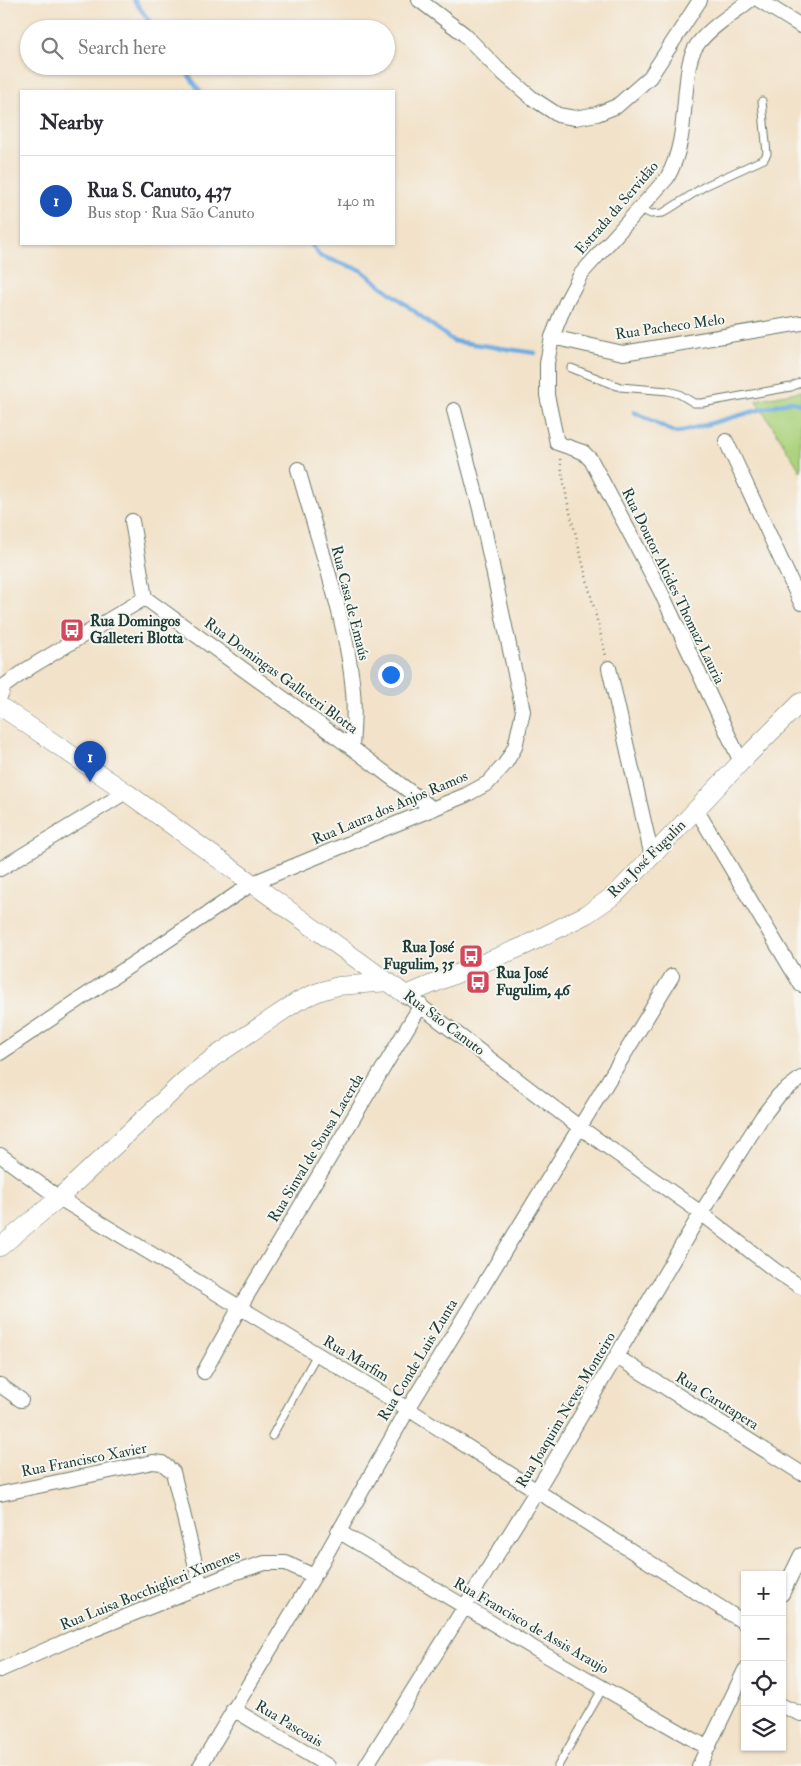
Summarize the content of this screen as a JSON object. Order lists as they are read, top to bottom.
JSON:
{
  "streets": {
    "street": [
      "Estrada da Servidão",
      "Rua Pacheco Melo",
      "Rua Doutor Alcides Thomaz Lauria",
      "Rua Casa de Emaús",
      "Rua Domingas Galleteri Blotta",
      "Rua Laura dos Anjos Ramos",
      "Rua José Fugulin",
      "Rua São Canuto",
      "Rua Sinval de Sousa Lacerda",
      "Rua Marfim",
      "Rua Conde Luis Zunta",
      "Rua Carutapera",
      "Rua Joaquim Neves Monteiro",
      "Rua Francisco Xavier",
      "Rua Luisa Bocchiglieri Ximenes",
      "Rua Francisco de Assis Araujo",
      "Rua Pascoais"
    ]
  },
  "crossings": [
    ["Estrada da Servidão", "Rua Pacheco Melo"],
    ["Estrada da Servidão", "Rua Doutor Alcides Thomaz Lauria"],
    ["Rua Doutor Alcides Thomaz Lauria", "Rua José Fugulin"],
    ["Rua Casa de Emaús", "Rua Domingas Galleteri Blotta"],
    ["Rua Domingas Galleteri Blotta", "Rua Laura dos Anjos Ramos"],
    ["Rua Laura dos Anjos Ramos", "Rua São Canuto"],
    ["Rua José Fugulin", "Rua São Canuto"],
    ["Rua São Canuto", "Rua Sinval de Sousa Lacerda"],
    ["Rua São Canuto", "Rua Conde Luis Zunta"],
    ["Rua São Canuto", "Rua Joaquim Neves Monteiro"],
    ["Rua Sinval de Sousa Lacerda", "Rua Marfim"],
    ["Rua Marfim", "Rua Conde Luis Zunta"],
    ["Rua Marfim", "Rua Joaquim Neves Monteiro"],
    ["Rua Conde Luis Zunta", "Rua Luisa Bocchiglieri Ximenes"],
    ["Rua Conde Luis Zunta", "Rua Francisco de Assis Araujo"],
    ["Rua Conde Luis Zunta", "Rua Pascoais"],
    ["Rua Carutapera", "Rua Joaquim Neves Monteiro"],
    ["Rua Joaquim Neves Monteiro", "Rua Francisco de Assis Araujo"],
    ["Rua Francisco Xavier", "Rua Luisa Bocchiglieri Ximenes"]
  ],
  "places": {
    "bus stop": ["Rua Domingos Galleteri Blotta", "Rua José Fugulim, 35", "Rua José Fugulim, 46"]
  },
  "page": {
    "search": "Search here",
    "heading": "Nearby",
    "list": [
      {
        "mark": "1",
        "name": "Rua S. Canuto, 437",
        "note": "Bus stop · Rua São Canuto",
        "value": "140 m"
      }
    ],
    "pins": "1",
    "map_buttons": ["+", "−"]
  }
}
